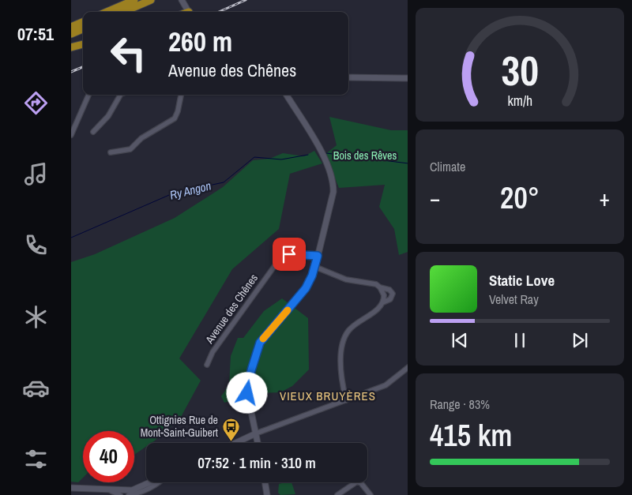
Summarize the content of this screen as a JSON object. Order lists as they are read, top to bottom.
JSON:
{
  "streets": {
    "street": ["Avenue des Chênes"]
  },
  "districts": ["VIEUX BRUYÈRES"],
  "water": ["Ry Angon"],
  "parks": ["Bois des Rêves"],
  "places": {
    "bus stop": ["Ottignies Rue de Mont-Saint-Guibert"]
  },
  "page": {
    "tabs": "07:51",
    "turn": ["260 m", "Avenue des Chênes"],
    "tile": [
      "Climate",
      ["Range · 83%", "415 km"]
    ],
    "heat": ["−", "20°", "+"],
    "song": ["Static Love", "Velvet Ray"],
    "limit": "40",
    "trip": "07:52 · 1 min · 310 m",
    "gauge": ["30", "km/h"]
  }
}
